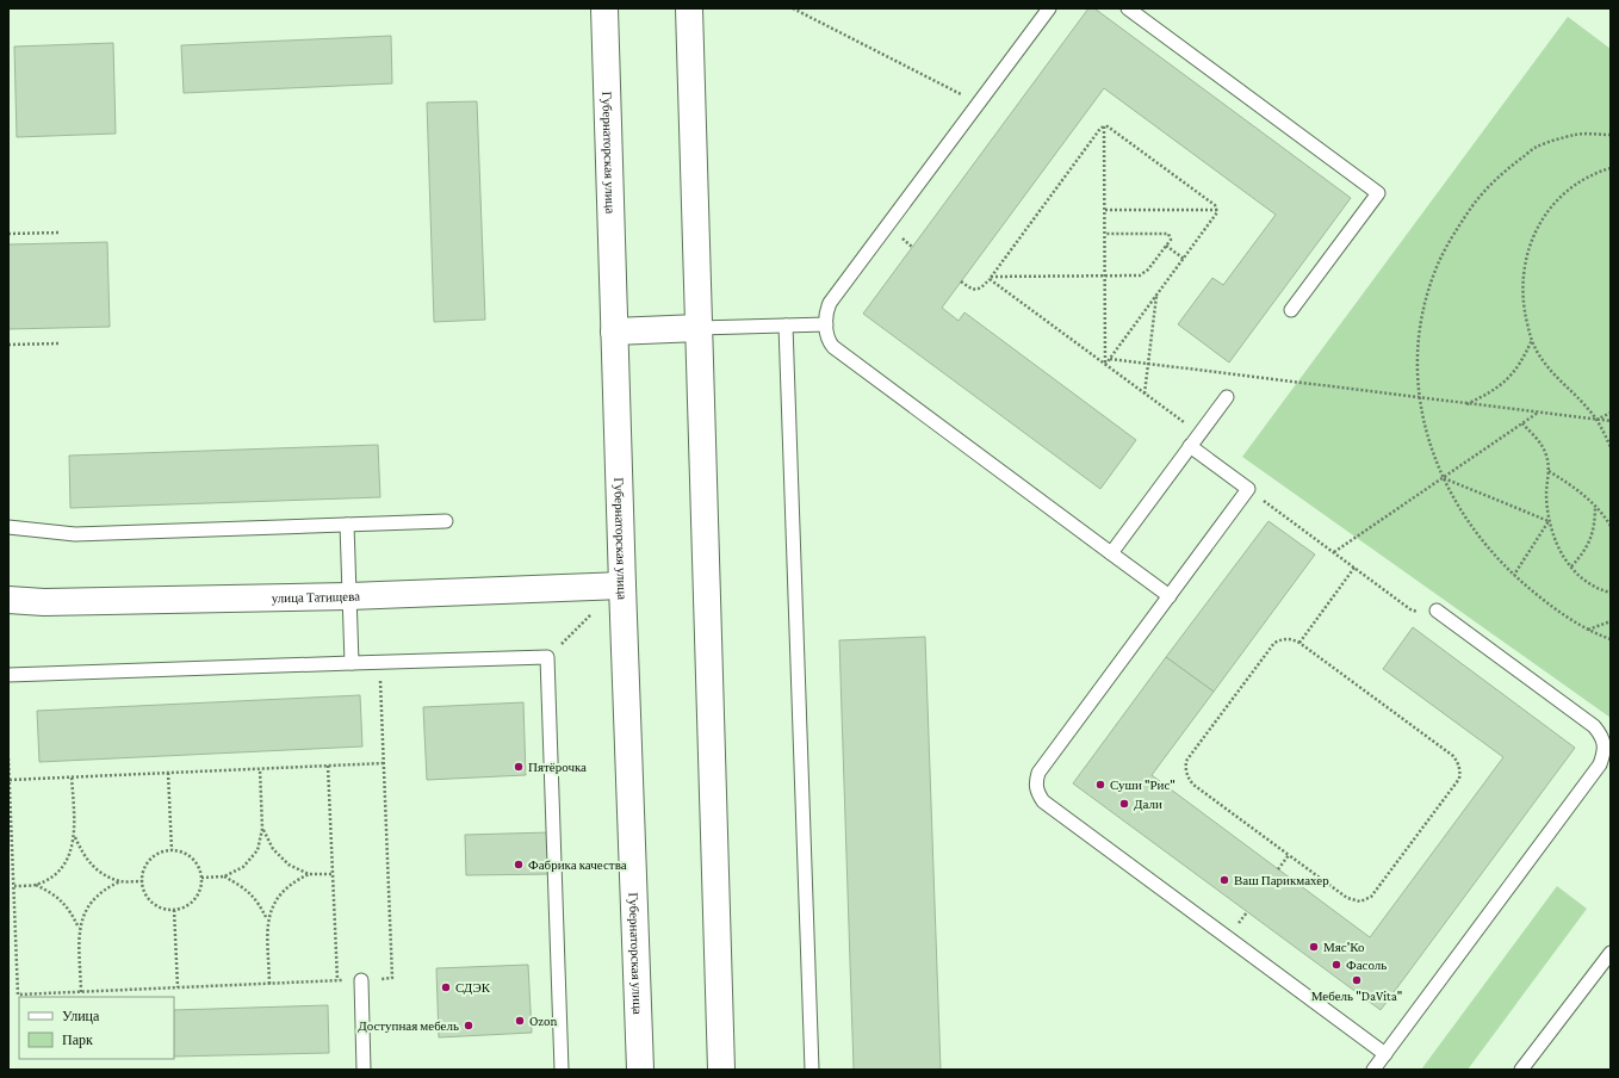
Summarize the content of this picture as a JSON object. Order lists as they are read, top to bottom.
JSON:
{
  "streets": {
    "street": ["Губернаторская улица", "улица Татищева"]
  },
  "crossings": [
    ["Губернаторская улица", "улица Татищева"]
  ],
  "places": [
    "Пятёрочка",
    "Суши \"Рис\"",
    "Дали",
    "Фабрика качества",
    "Ваш Парикмахер",
    "Мяс'Ко",
    "Фасоль",
    "Мебель \"DaVita\"",
    "СДЭК",
    "Ozon",
    "Доступная мебель"
  ],
  "legend": ["Улица", "Парк"]
}
